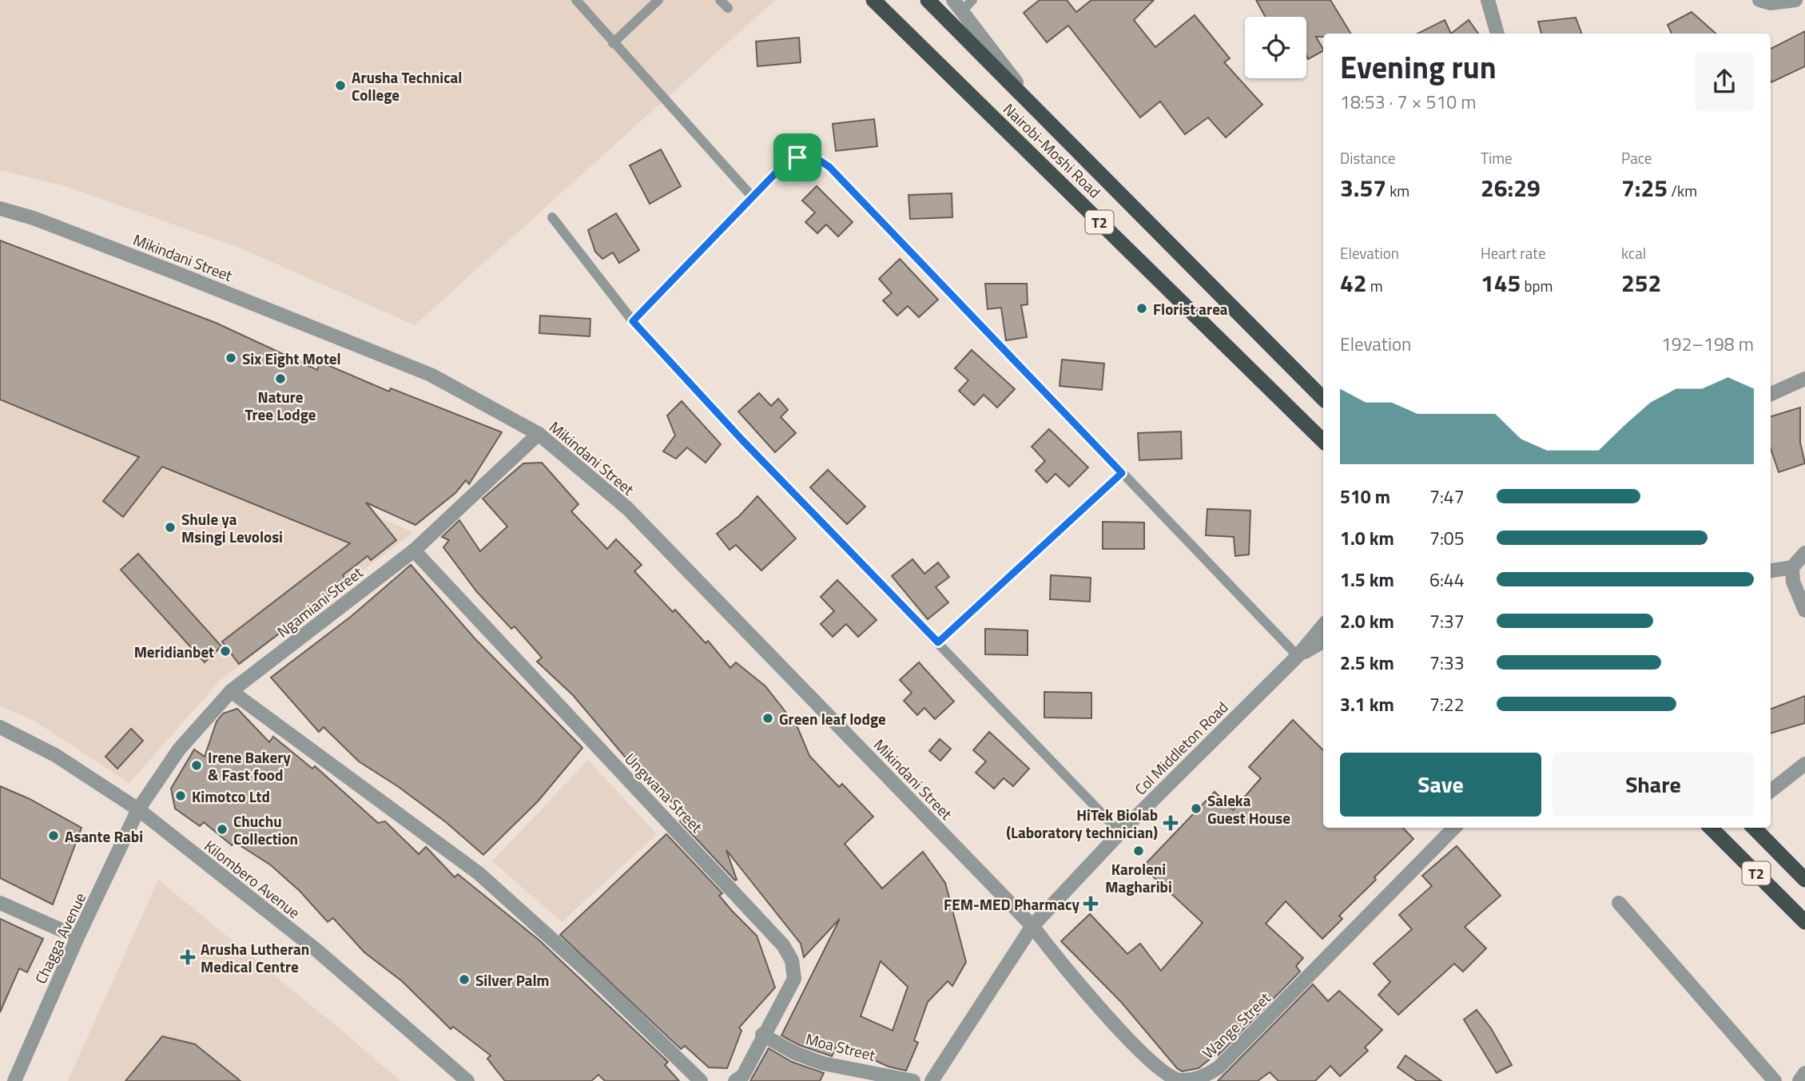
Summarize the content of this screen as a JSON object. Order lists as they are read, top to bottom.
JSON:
{
  "streets": {
    "highway": ["Nairobi-Moshi Road", "T2"],
    "street": [
      "Mikindani Street",
      "Ngamiani Street",
      "Col Middleton Road",
      "Ungwana Street",
      "Kilombero Avenue",
      "Chagga Avenue",
      "Wange Street",
      "Moa Street"
    ]
  },
  "crossings": [
    ["Mikindani Street", "Ngamiani Street"],
    ["Mikindani Street", "Col Middleton Road"],
    ["Mikindani Street", "Wange Street"],
    ["Ngamiani Street", "Ungwana Street"],
    ["Ngamiani Street", "Kilombero Avenue"],
    ["Ngamiani Street", "Chagga Avenue"],
    ["Col Middleton Road", "Wange Street"],
    ["Ungwana Street", "Moa Street"],
    ["Kilombero Avenue", "Chagga Avenue"]
  ],
  "places": {
    "other": [
      "Arusha Technical College",
      "Florist area",
      "Six Eight Motel",
      "Nature Tree Lodge",
      "Shule ya Msingi Levolosi",
      "Meridianbet",
      "Green leaf lodge",
      "Irene Bakery & Fast food",
      "Kimotco Ltd",
      "Saleka Guest House",
      "Chuchu Collection",
      "Asante Rabi",
      "Karoleni Magharibi",
      "Silver Palm"
    ],
    "health": ["HiTek Biolab (Laboratory technician)", "FEM-MED Pharmacy", "Arusha Lutheran Medical Centre"]
  },
  "page": {
    "heading": ["Evening run", "18:53 · 7 × 510 m"],
    "stats": [
      ["Distance", "3.57 km"],
      ["Time", "26:29"],
      ["Pace", "7:25 /km"],
      ["Elevation", "42 m"],
      ["Heart rate", "145 bpm"],
      ["kcal", "252"]
    ],
    "chart": ["Elevation", "192–198 m"],
    "list": [
      {
        "name": "510 m",
        "note": "7:47"
      },
      {
        "name": "1.0 km",
        "note": "7:05"
      },
      {
        "name": "1.5 km",
        "note": "6:44"
      },
      {
        "name": "2.0 km",
        "note": "7:37"
      },
      {
        "name": "2.5 km",
        "note": "7:33"
      },
      {
        "name": "3.1 km",
        "note": "7:22"
      }
    ],
    "buttons": ["Save", "Share"]
  }
}
